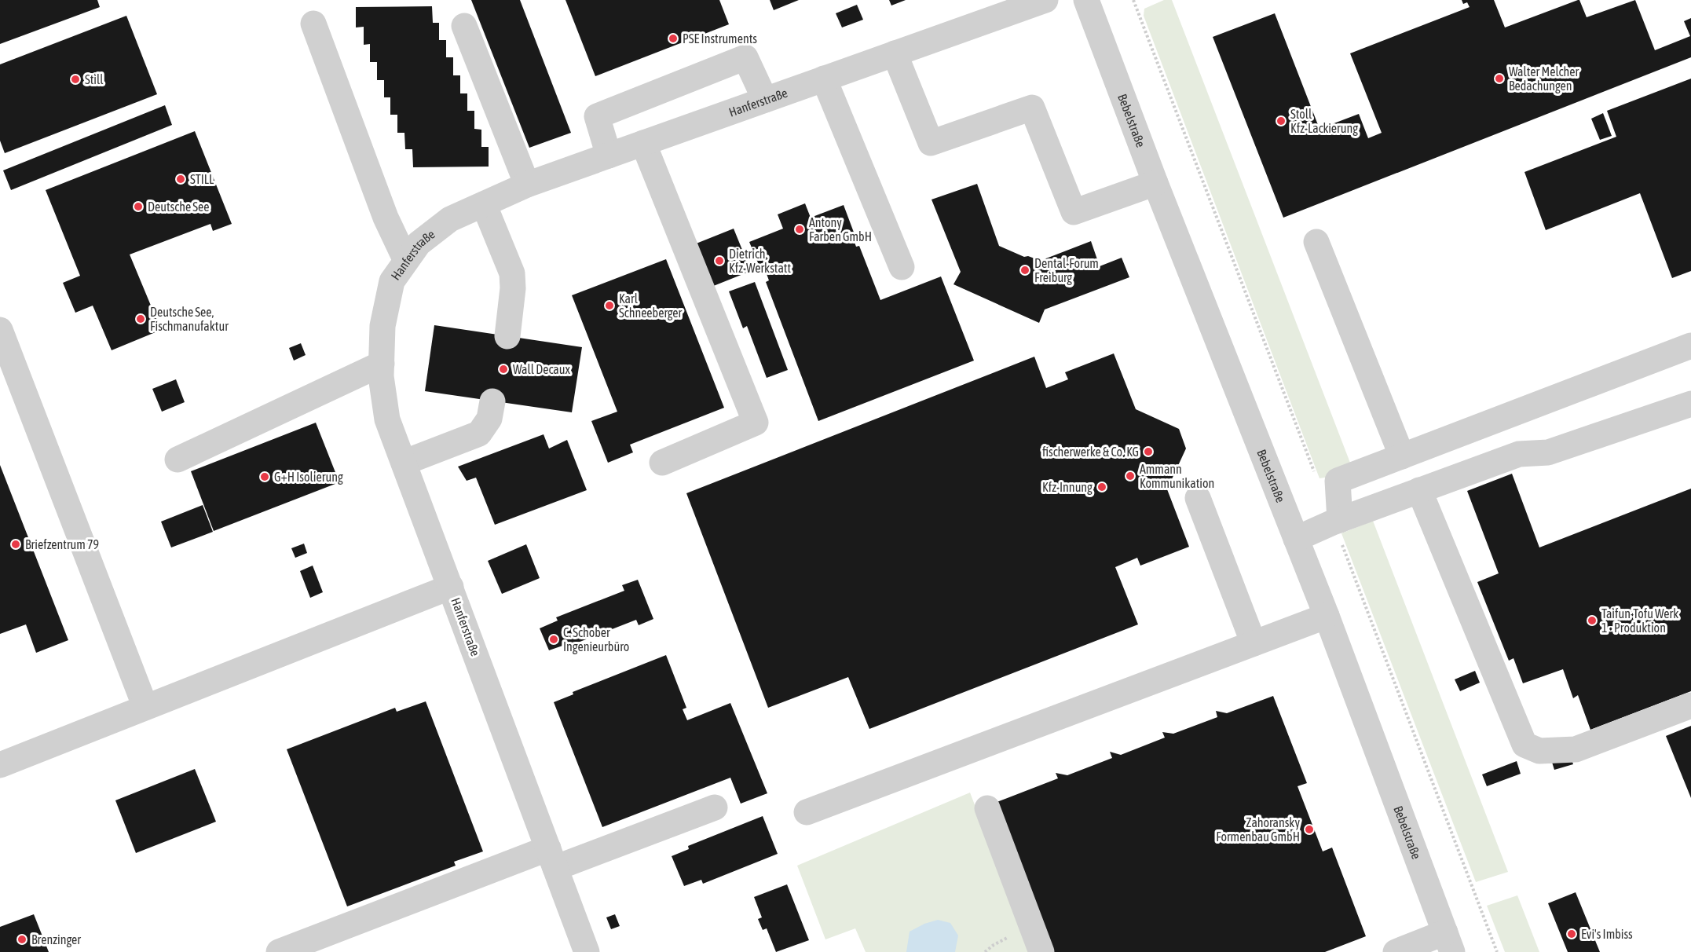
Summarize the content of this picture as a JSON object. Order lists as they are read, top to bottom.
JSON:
{
  "streets": {
    "street": ["Hanferstraße", "Bebelstraße"]
  },
  "places": [
    "PSE Instruments",
    "Walter Melcher Bedachungen",
    "Still",
    "Stoll Kfz-Lackierung",
    "STILL",
    "Deutsche See",
    "Antony Farben GmbH",
    "Dietrich, Kfz-Werkstatt",
    "Dental-Forum Freiburg",
    "Karl Schneeberger",
    "Deutsche See, Fischmanufaktur",
    "Wall Decaux",
    "fischerwerke & Co. KG",
    "Ammann Kommunikation",
    "G+H Isolierung",
    "Kfz-Innung",
    "Briefzentrum 79",
    "Taifun-Tofu Werk 1 - Produktion",
    "C. Schober Ingenieurbüro",
    "Zahoransky Formenbau GmbH",
    "Evi's Imbiss",
    "Brenzinger"
  ]
}
